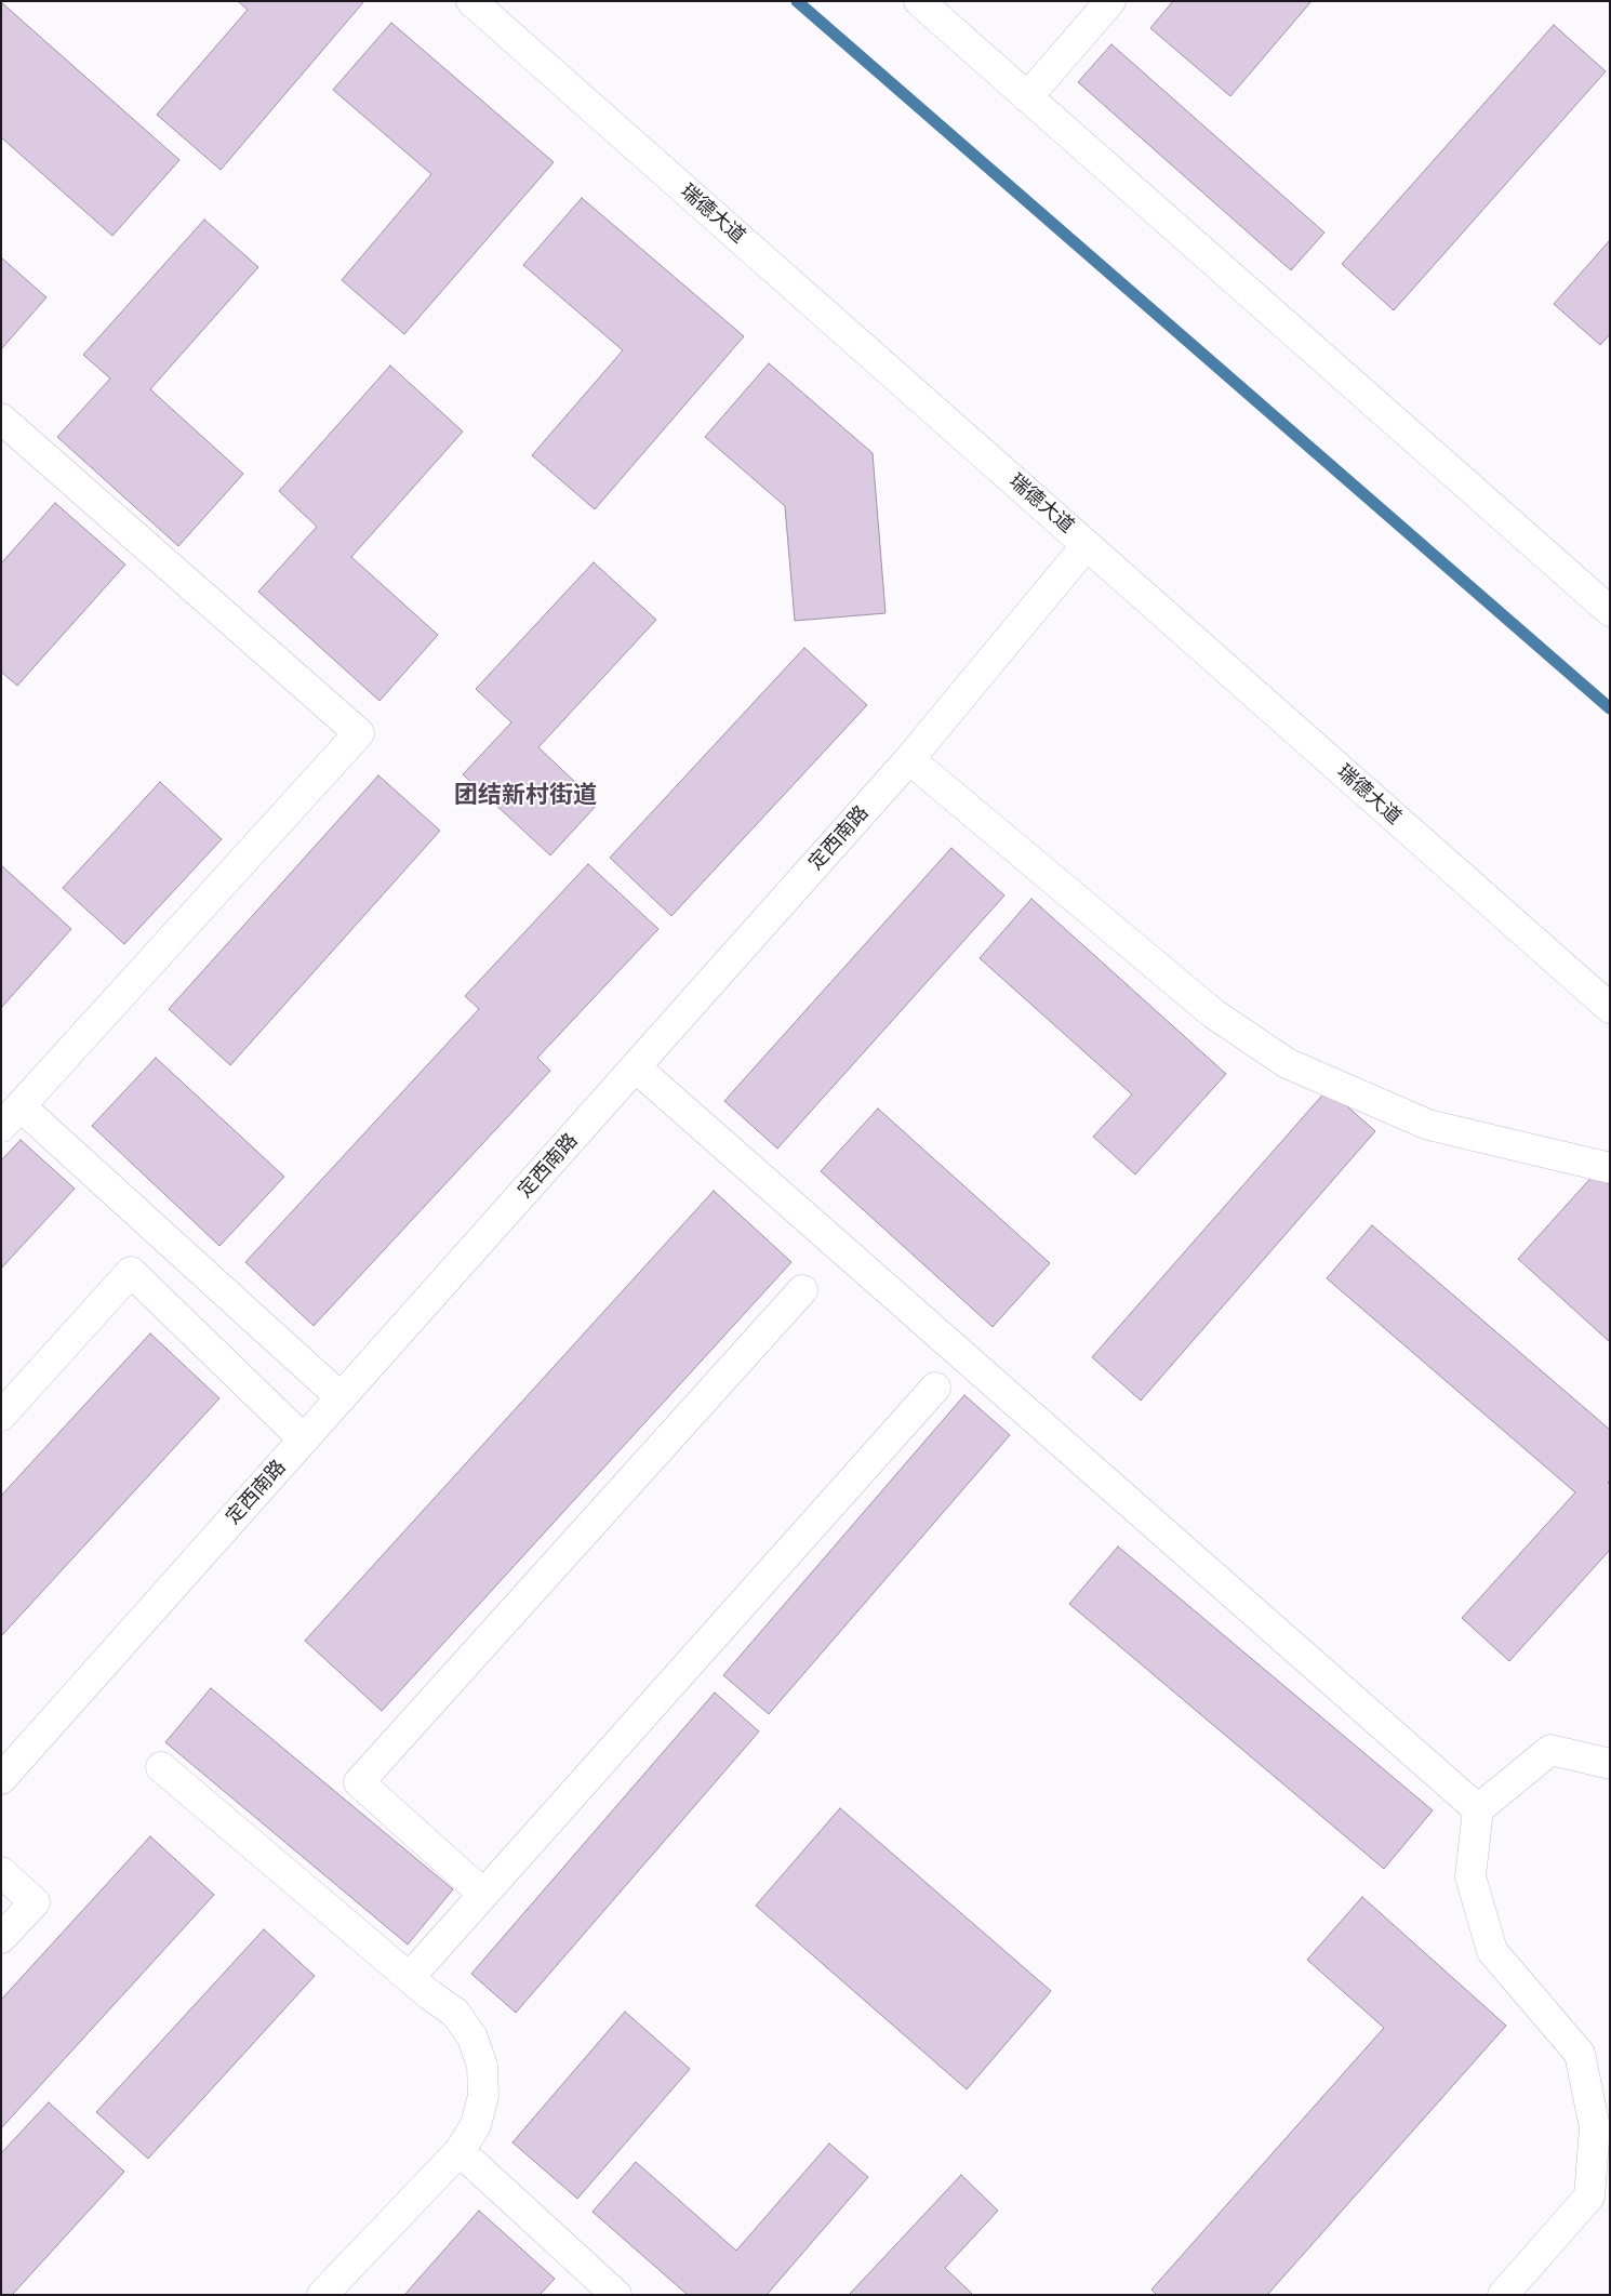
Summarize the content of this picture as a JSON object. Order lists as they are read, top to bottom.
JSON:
{
  "streets": {
    "street": ["瑞德大道", "定西南路"]
  },
  "crossings": [
    ["瑞德大道", "定西南路"]
  ],
  "districts": ["团结新村街道"]
}
